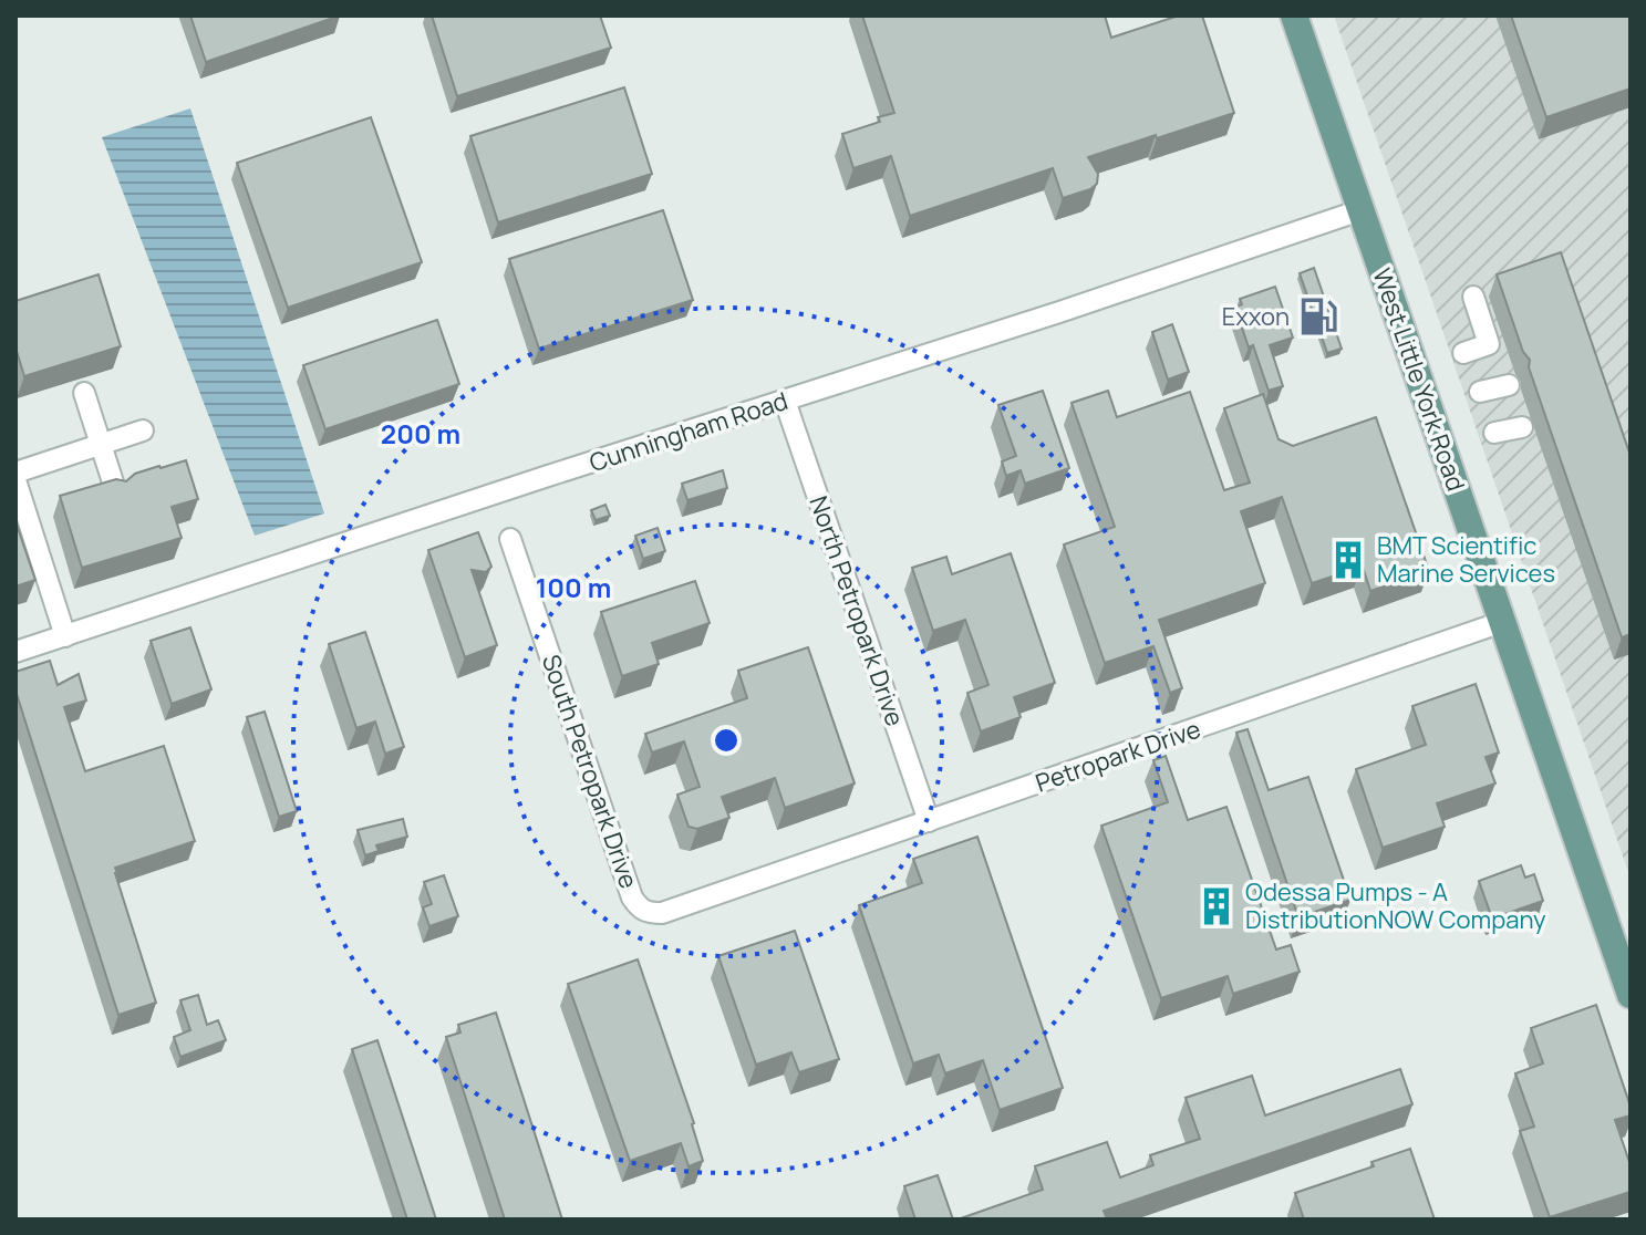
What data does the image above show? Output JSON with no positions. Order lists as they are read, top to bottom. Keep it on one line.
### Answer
{"streets":{"main road":["West Little York Road"],"street":["Cunningham Road","North Petropark Drive","Petropark Drive","South Petropark Drive"]},"crossings":[["West Little York Road","Cunningham Road"],["West Little York Road","Petropark Drive"],["Cunningham Road","North Petropark Drive"],["North Petropark Drive","Petropark Drive"],["Petropark Drive","South Petropark Drive"]],"places":{"fuel station":["Exxon"],"building":["BMT Scientific Marine Services","Odessa Pumps - A DistributionNOW Company"]},"rings":["200 m","100 m"]}
